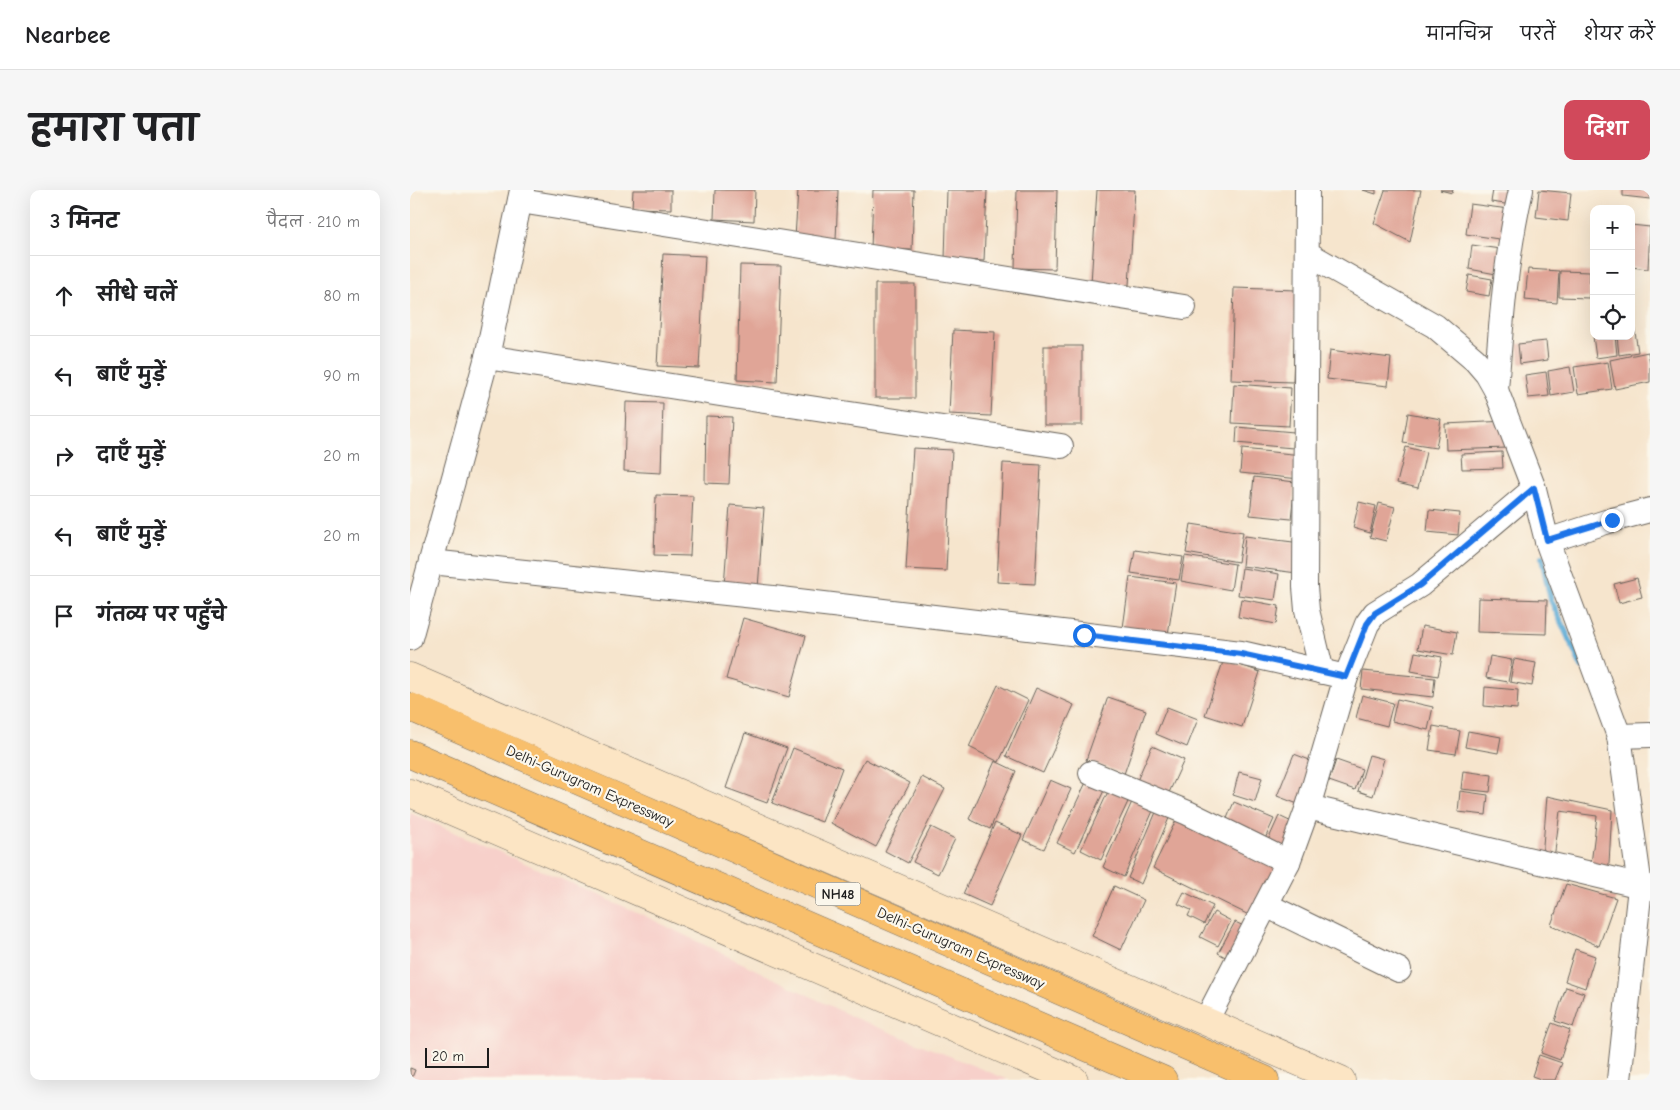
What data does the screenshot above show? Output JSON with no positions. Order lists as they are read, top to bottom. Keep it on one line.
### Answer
{"streets":{"highway":["Delhi-Gurugram Expressway","NH48"]},"scale_bar":"20 m","page":{"header":"Nearbee","nav":["मानचित्र","परतें","शेयर करें"],"title":"हमारा पता","buttons":"दिशा","heading":["3 मिनट","पैदल · 210 m"],"map_buttons":["+","−"],"list":[["सीधे चलें","80 m"],["बाएँ मुड़ें","90 m"],["दाएँ मुड़ें","20 m"],["बाएँ मुड़ें","20 m"],"गंतव्य पर पहुँचे"],"scale":"20 m"}}
